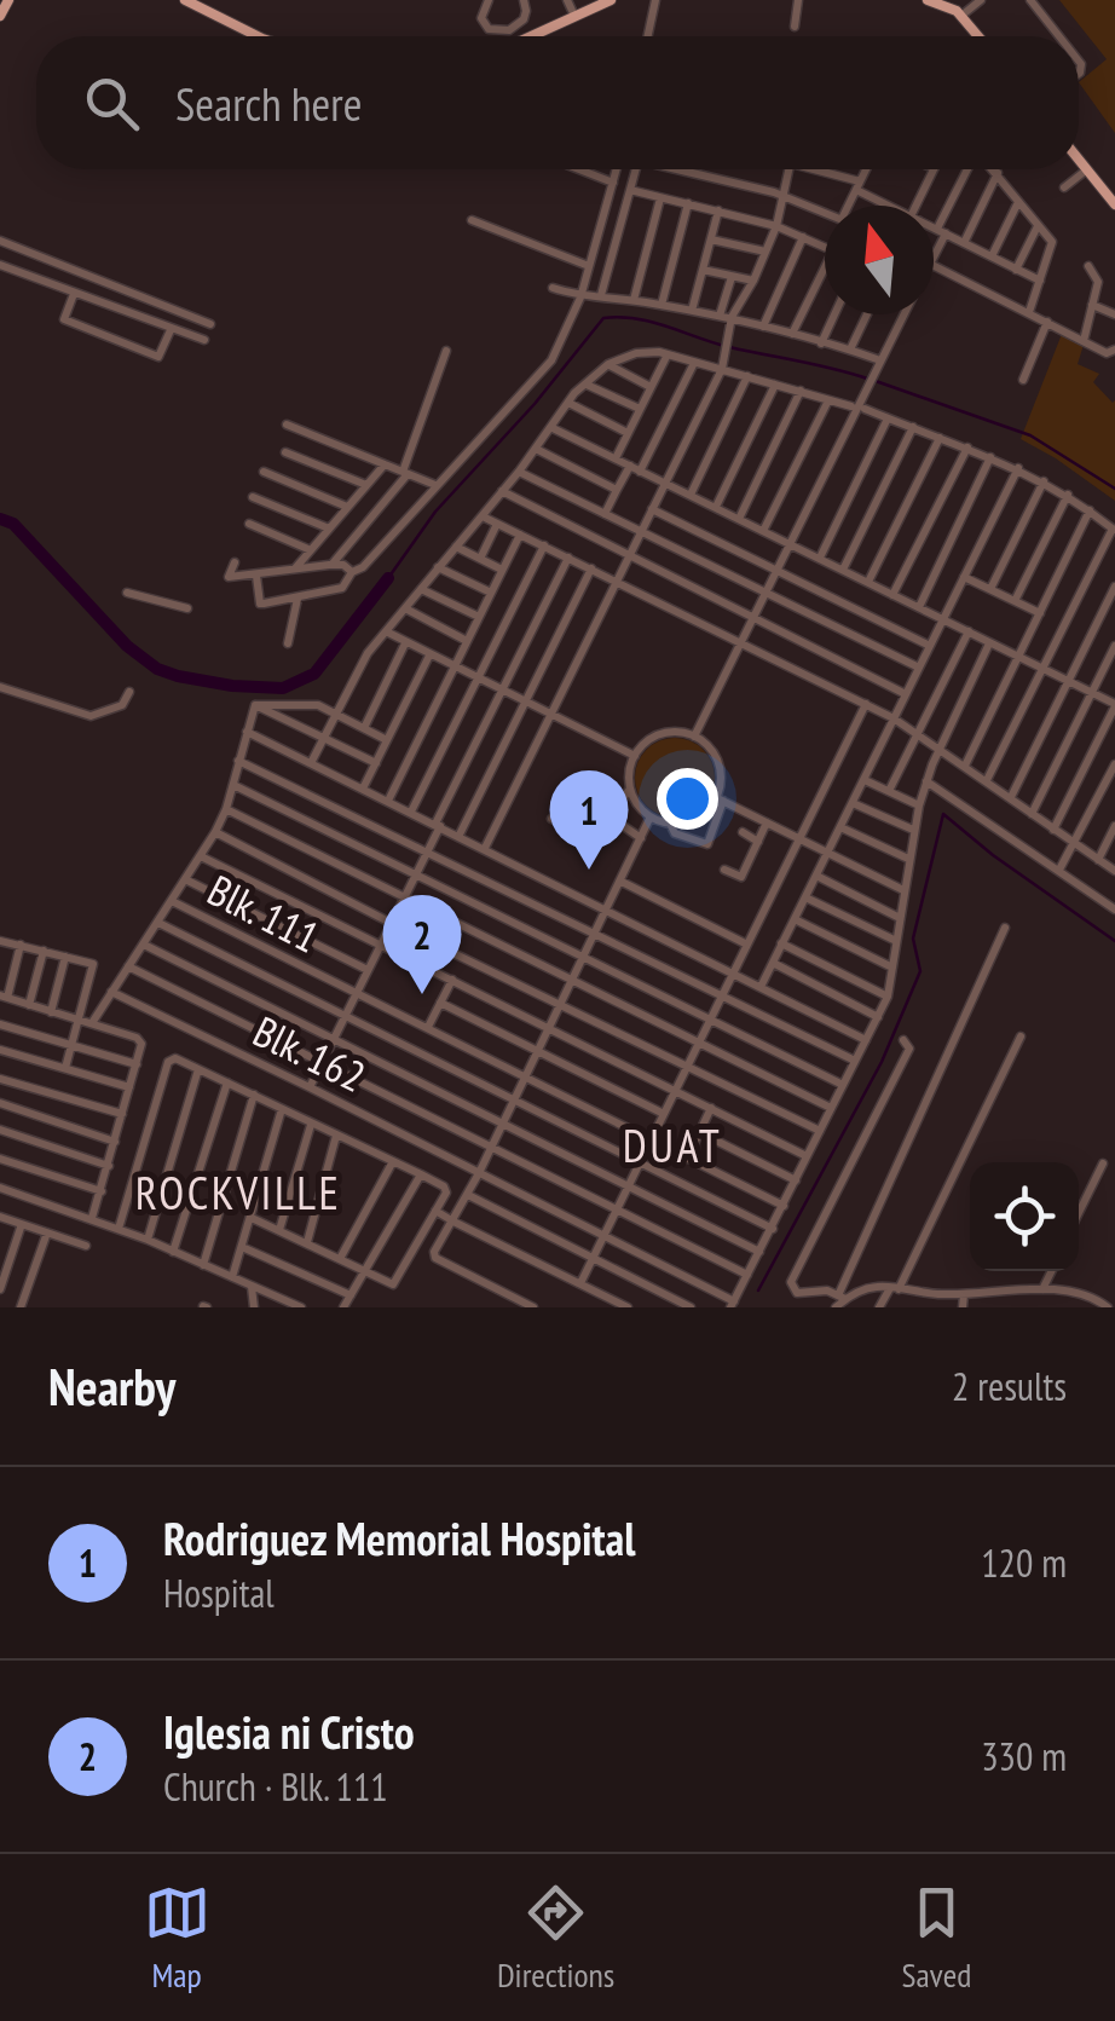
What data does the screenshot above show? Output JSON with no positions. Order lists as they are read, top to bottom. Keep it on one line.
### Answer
{"streets":{"street":["Blk. 111","Blk. 162"]},"districts":["DUAT","ROCKVILLE"],"north":"top","page":{"search":"Search here","pins":["1","2"],"heading":["Nearby","2 results"],"list":[{"mark":"1","name":"Rodriguez Memorial Hospital","note":"Hospital","value":"120 m"},{"mark":"2","name":"Iglesia ni Cristo","note":"Church · Blk. 111","value":"330 m"}],"nav":["Map","Directions","Saved"]}}
